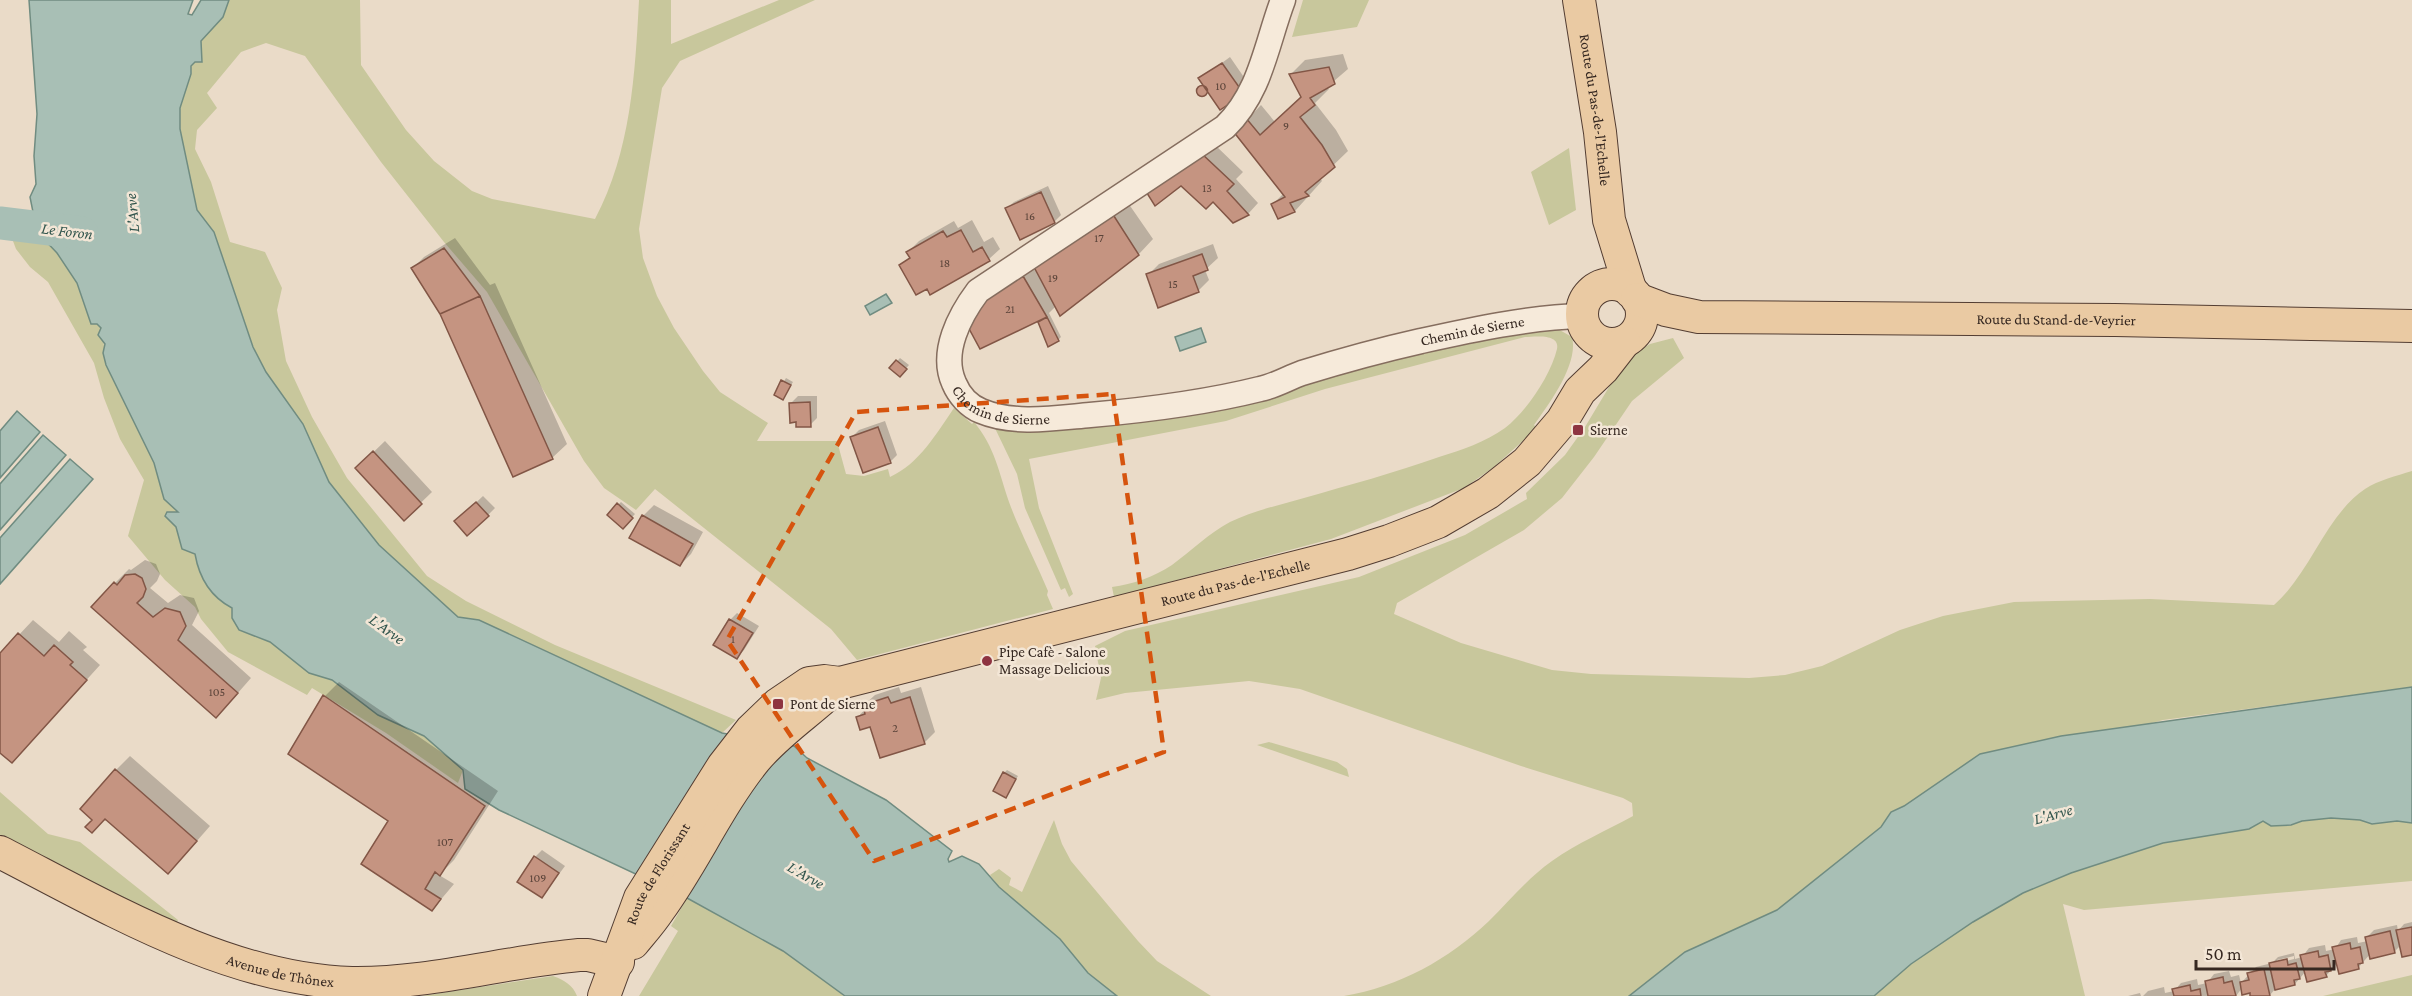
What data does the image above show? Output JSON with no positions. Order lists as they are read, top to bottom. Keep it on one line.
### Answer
{"streets":{"main road":["Route du Pas-de-l'Echelle","Route du Stand-de-Veyrier","Route de Florissant","Avenue de Thônex"],"street":["Chemin de Sierne"]},"crossings":[["Route du Pas-de-l'Echelle","Route du Stand-de-Veyrier"],["Route du Pas-de-l'Echelle","Chemin de Sierne"],["Route du Pas-de-l'Echelle","Route de Florissant"],["Route du Stand-de-Veyrier","Chemin de Sierne"],["Route de Florissant","Avenue de Thônex"]],"water":["L'Arve","Le Foron"],"places":{"transit":["Sierne","Pont de Sierne"],"other":["Pipe Cafè - Salone Massage Delicious"]},"house_numbers":["10","9","13","16","17","18","19","15","21","1","105","2","107","109"],"scale_bar":"50 m"}
